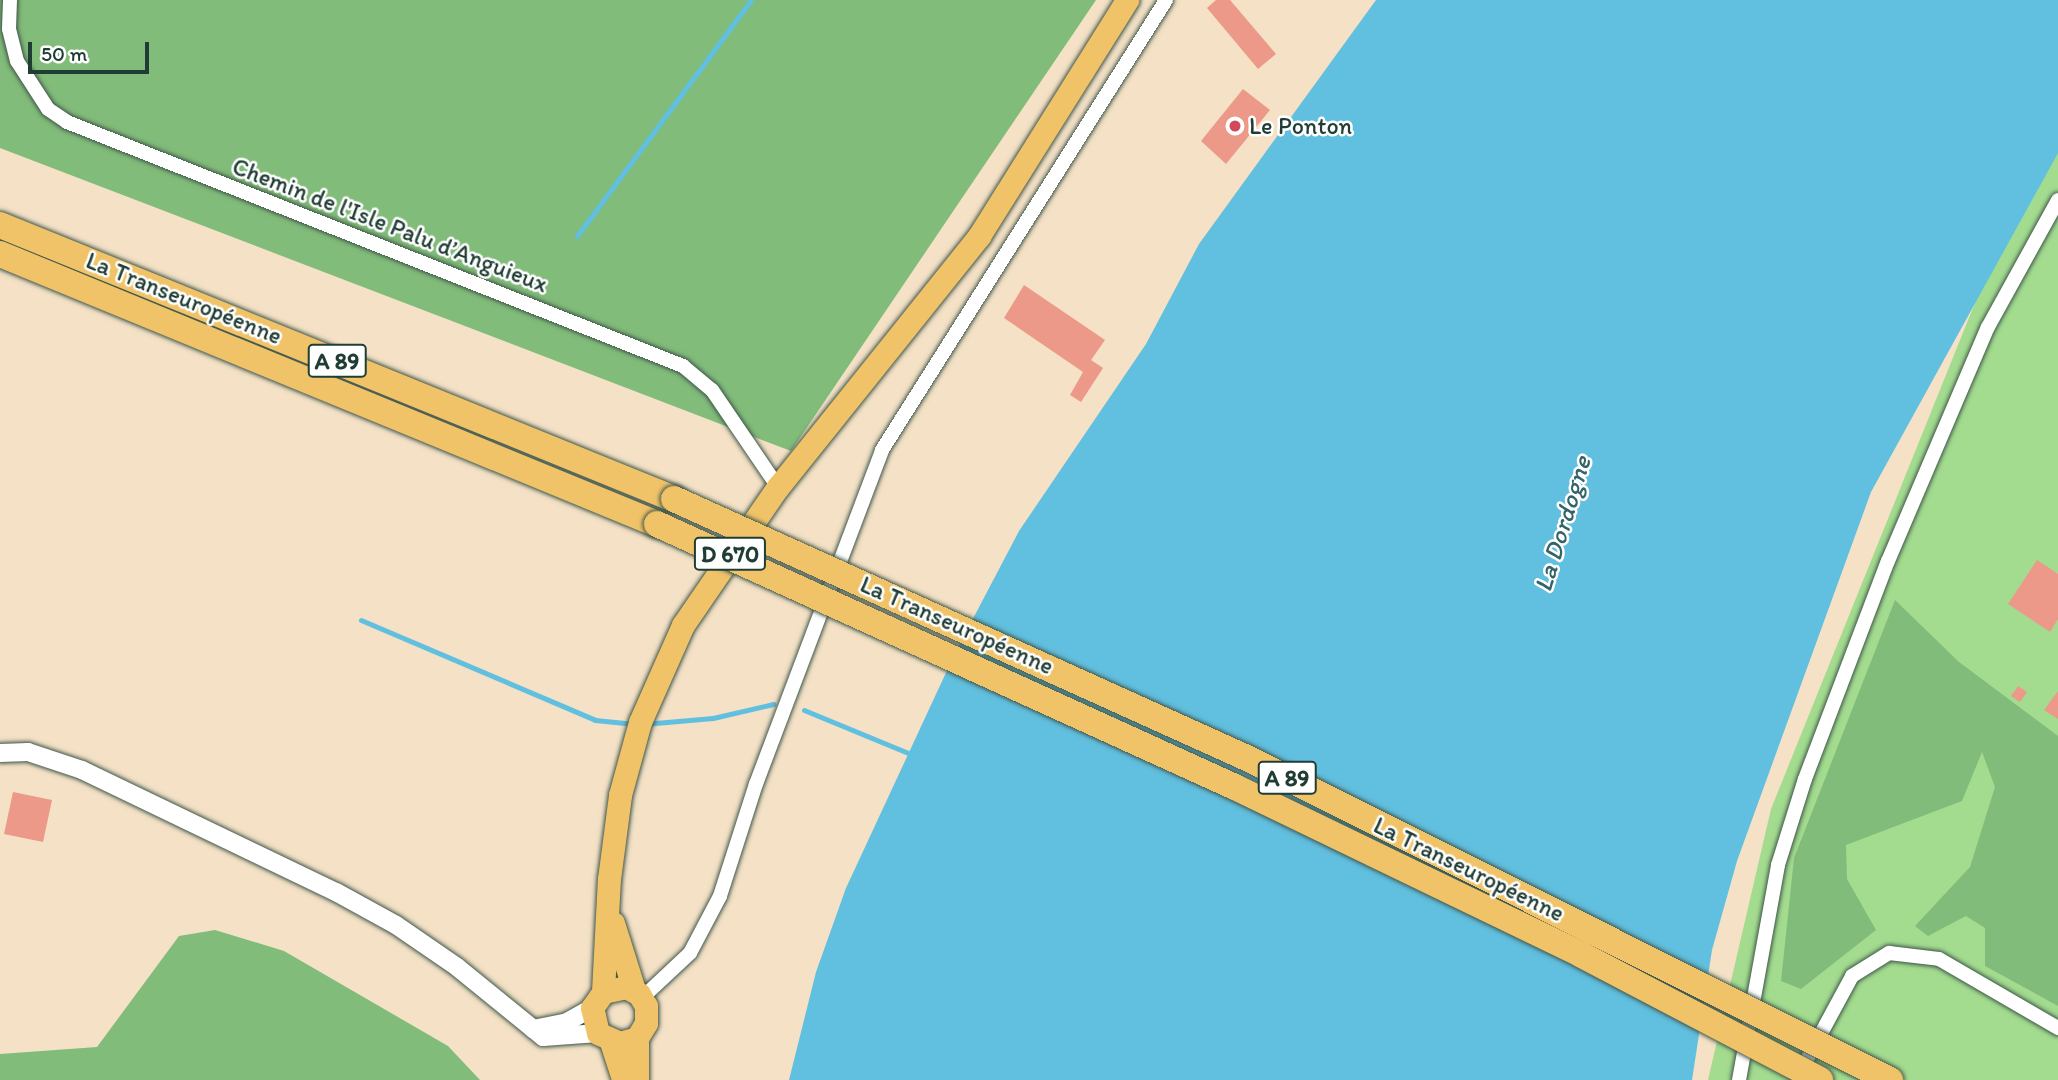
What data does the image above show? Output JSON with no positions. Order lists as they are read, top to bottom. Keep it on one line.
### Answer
{"streets":{"highway":["La Transeuropéenne","A 89"],"main road":["D 670"],"street":["Chemin de l'Isle Palu d’Anguieux"]},"crossings":[["Chemin de l'Isle Palu d’Anguieux","D 670"]],"water":["La Dordogne"],"places":["Le Ponton"],"scale_bar":"50 m"}
